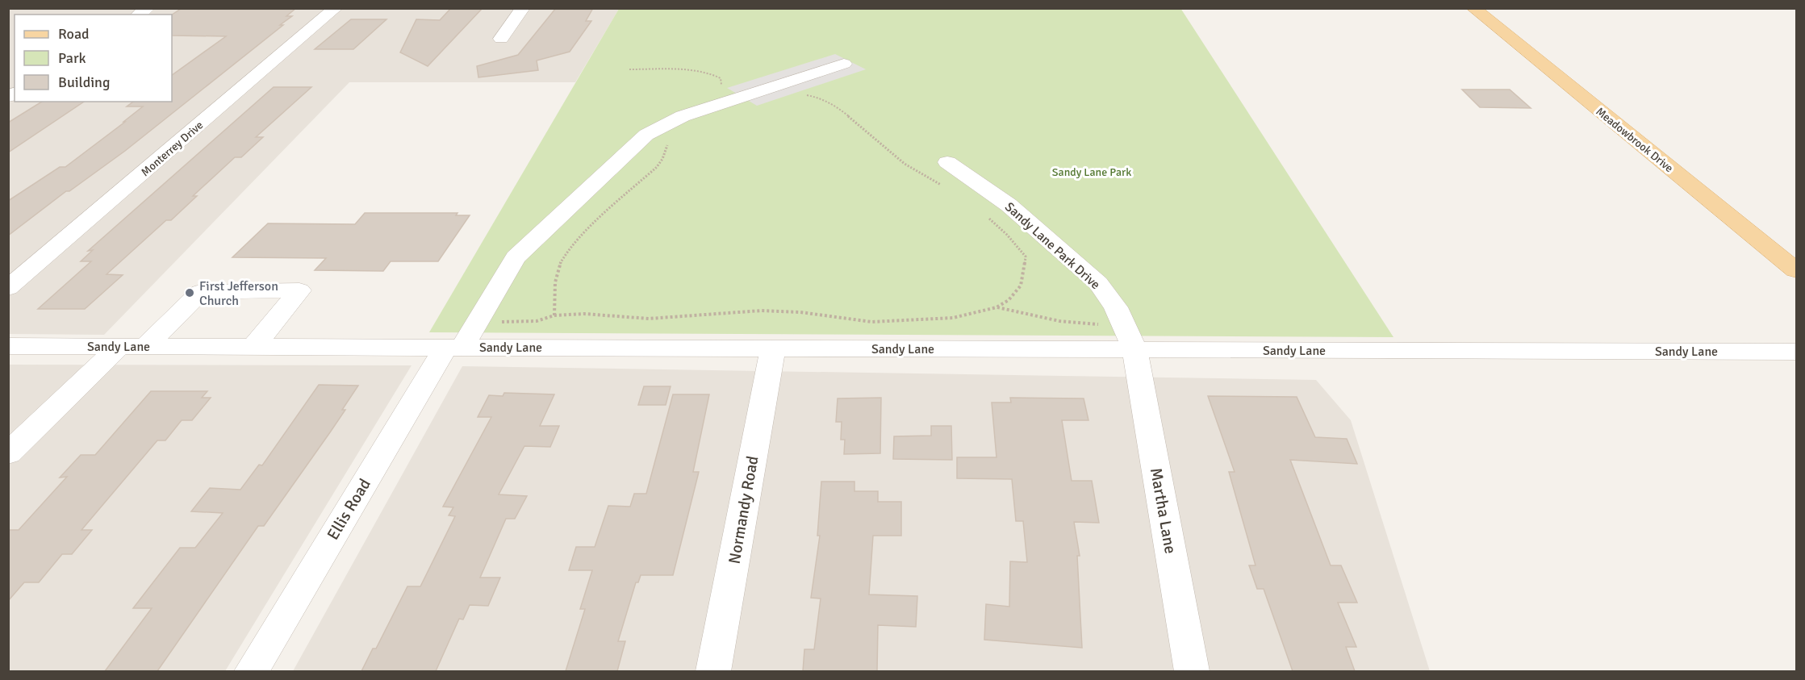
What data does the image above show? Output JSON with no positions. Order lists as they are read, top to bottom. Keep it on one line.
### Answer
{"streets":{"main road":["Meadowbrook Drive"],"street":["Monterrey Drive","Sandy Lane Park Drive","Sandy Lane","Ellis Road","Normandy Road","Martha Lane"]},"crossings":[["Sandy Lane Park Drive","Sandy Lane"],["Sandy Lane Park Drive","Martha Lane"],["Sandy Lane","Ellis Road"],["Sandy Lane","Normandy Road"],["Sandy Lane","Martha Lane"]],"parks":["Sandy Lane Park"],"places":["First Jefferson Church"],"legend":["Road","Park","Building"]}
